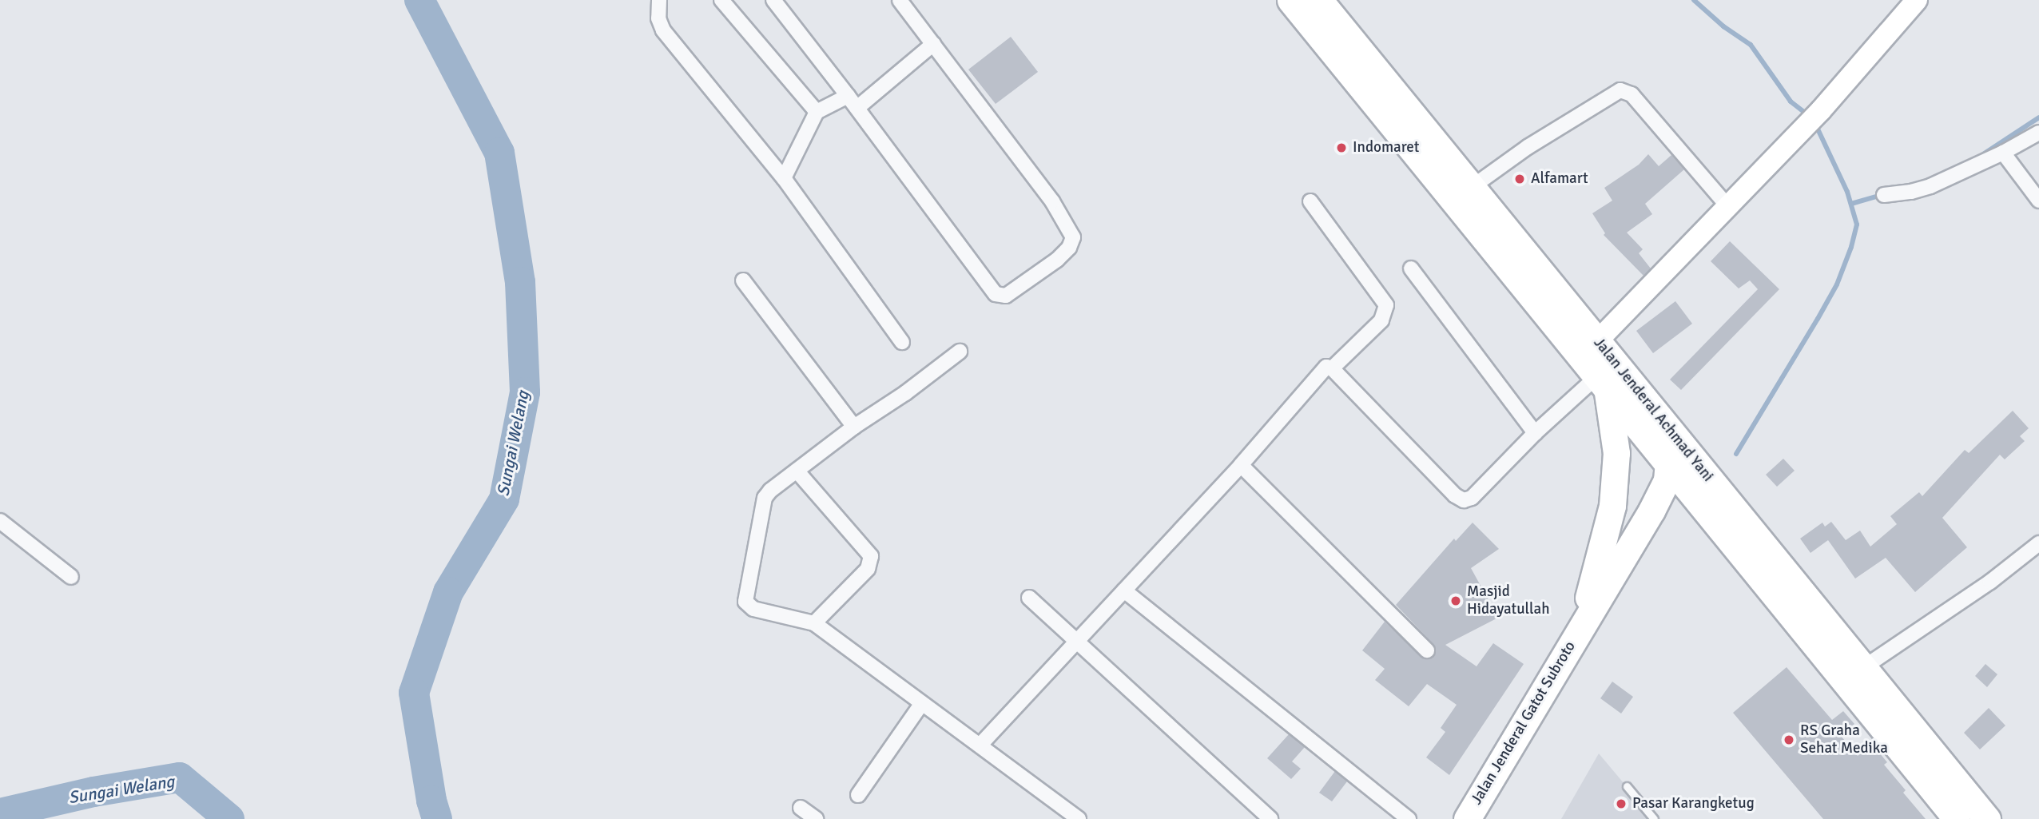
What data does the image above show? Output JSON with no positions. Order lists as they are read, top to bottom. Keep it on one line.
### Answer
{"streets":{"highway":["Jalan Jenderal Achmad Yani","Jalan Jenderal Gatot Subroto"]},"crossings":[["Jalan Jenderal Achmad Yani","Jalan Jenderal Gatot Subroto"]],"water":["Sungai Welang"],"places":["Indomaret","Alfamart","Masjid Hidayatullah","RS Graha Sehat Medika","Pasar Karangketug"]}
